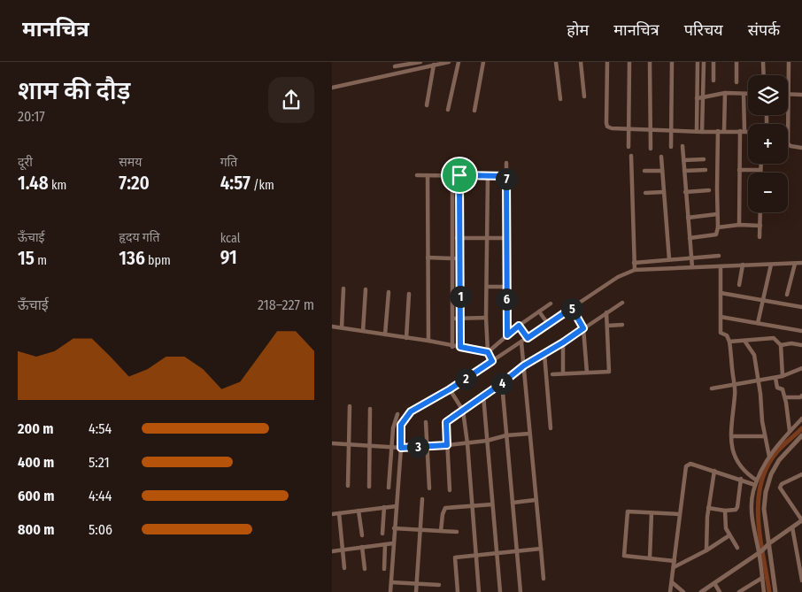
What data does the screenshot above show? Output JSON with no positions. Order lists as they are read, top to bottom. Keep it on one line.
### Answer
{"page":{"header":"मानचित्र","nav":["होम","मानचित्र","परिचय","संपर्क"],"heading":["शाम की दौड़","20:17"],"map_buttons":["+","−"],"stats":[["दूरी","1.48 km"],["समय","7:20"],["गति","4:57 /km"],["ऊँचाई","15 m"],["हृदय गति","136 bpm"],["kcal","91"]],"pins":["7","1","6","5","2","4","3"],"chart":["ऊँचाई","218–227 m"],"list":[{"name":"200 m","note":"4:54"},{"name":"400 m","note":"5:21"},{"name":"600 m","note":"4:44"},{"name":"800 m","note":"5:06"}]}}
